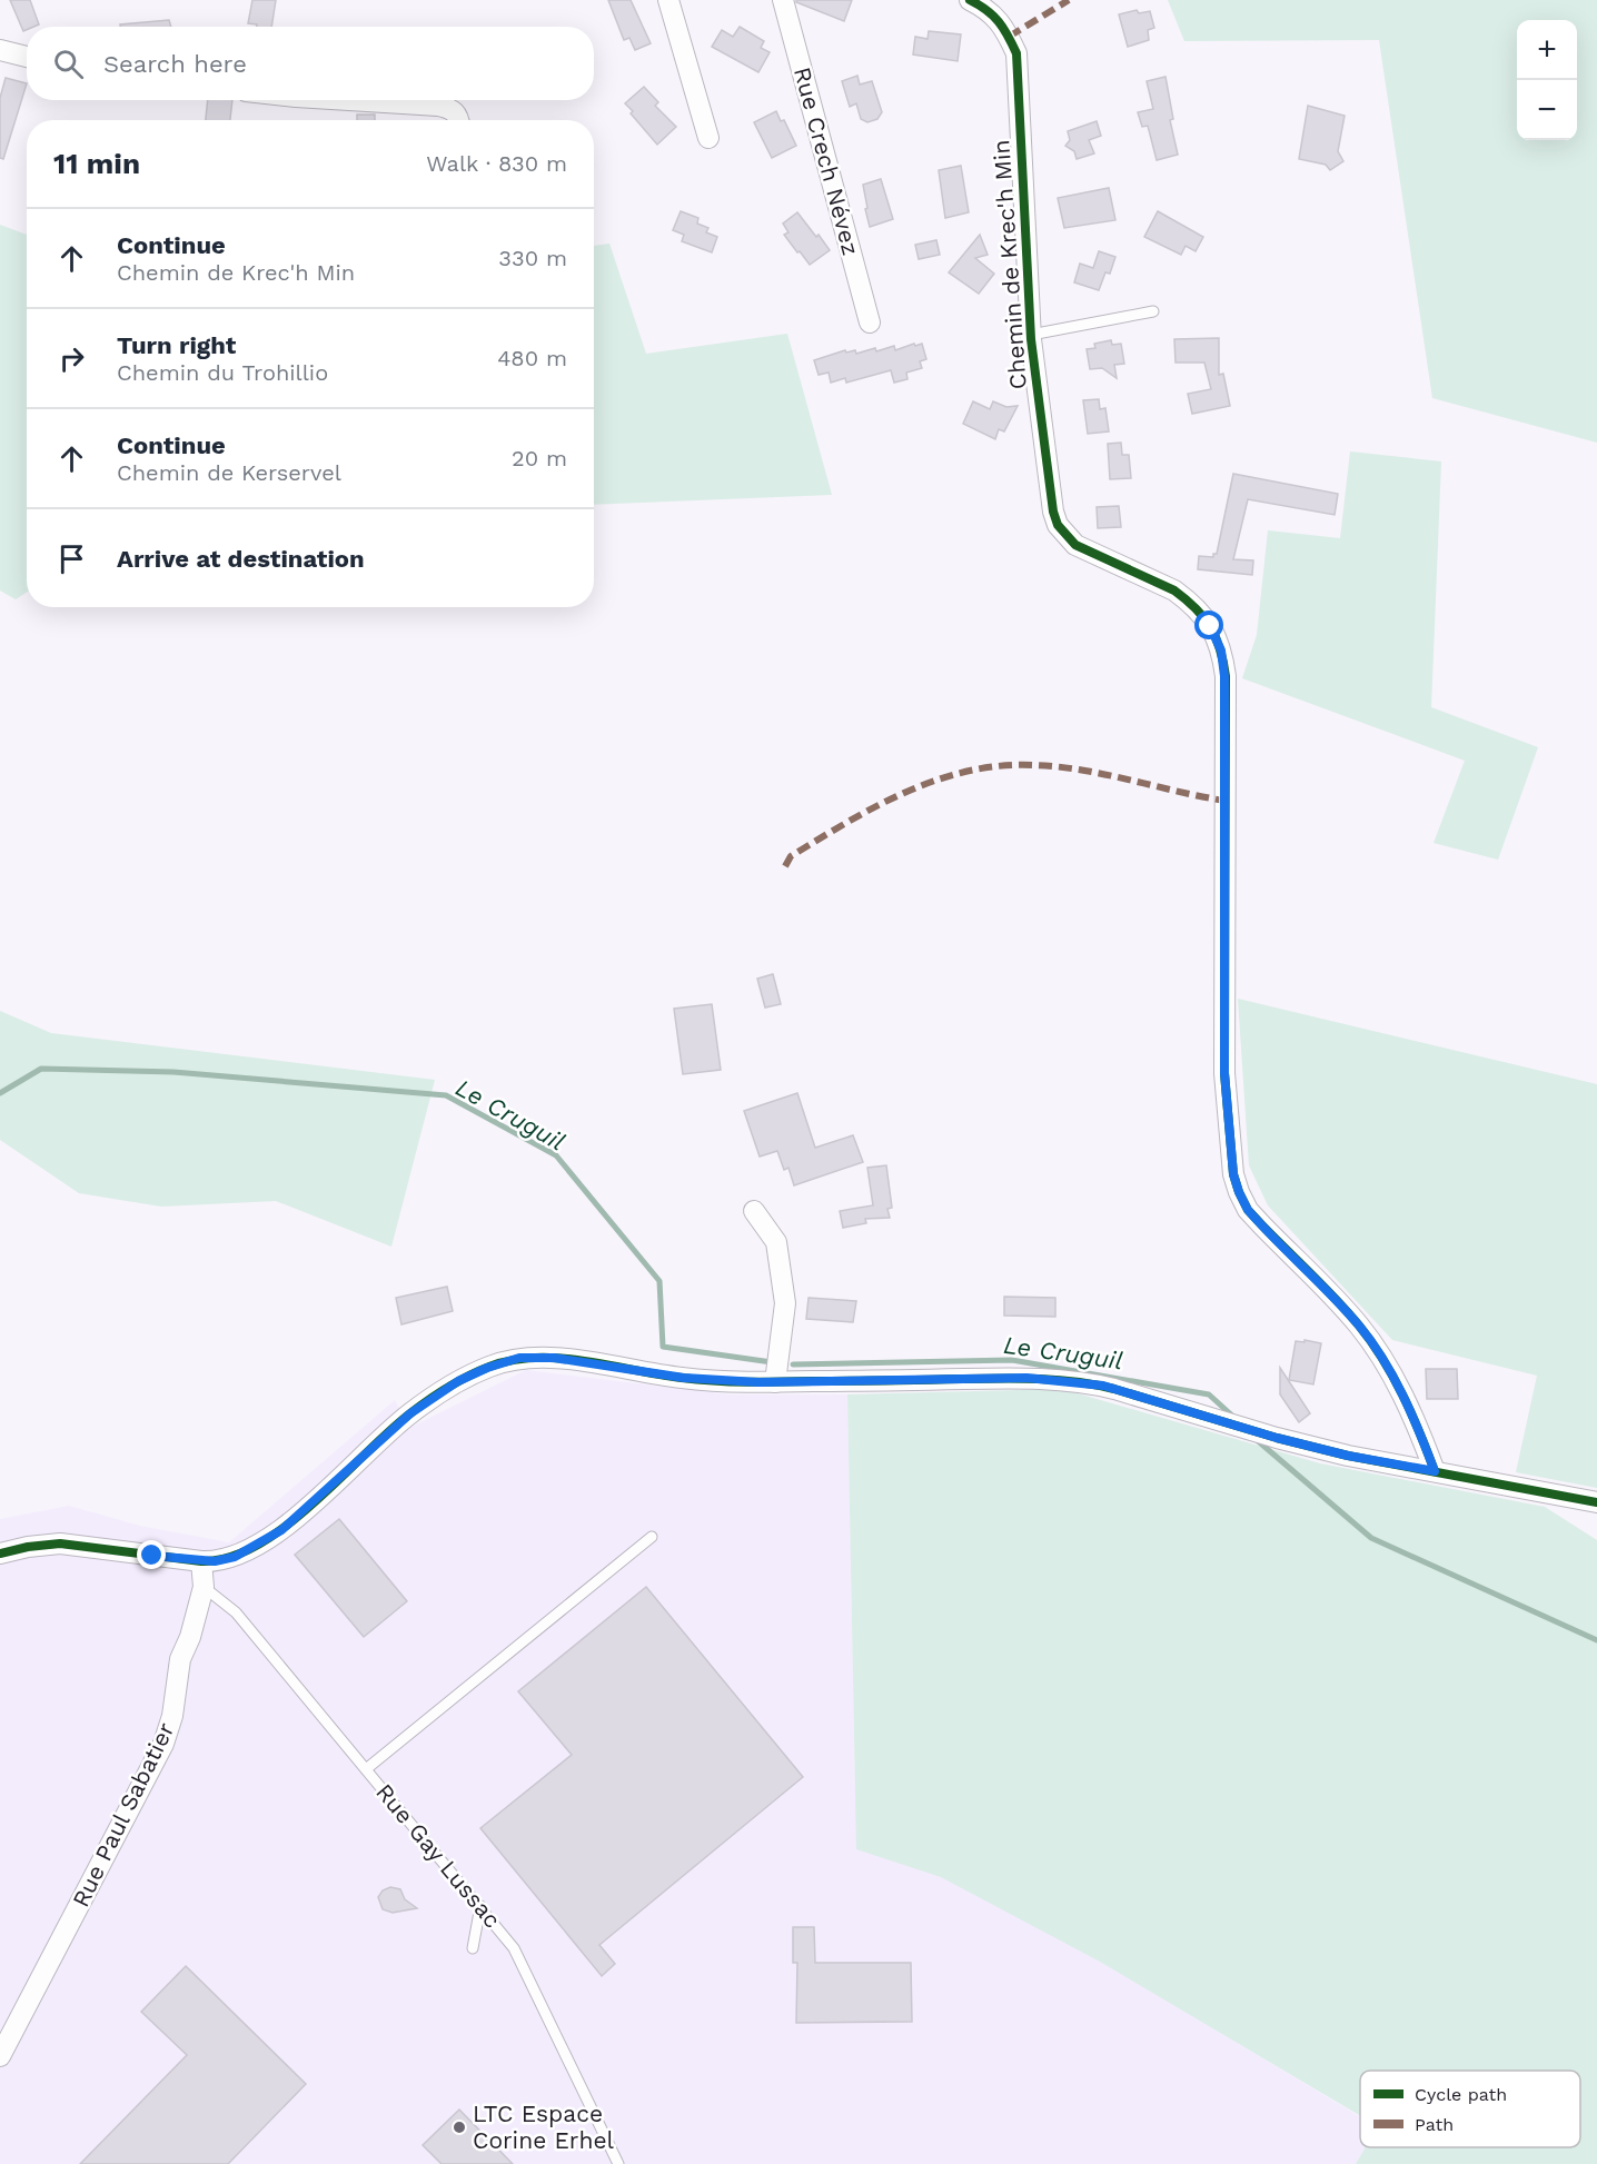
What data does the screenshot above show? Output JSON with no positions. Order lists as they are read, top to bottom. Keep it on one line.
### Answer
{"streets":{"street":["Rue Crech Névez","Chemin de Krec'h Min","Rue Paul Sabatier"],"lane":["Rue Gay Lussac"]},"crossings":[["Rue Paul Sabatier","Rue Gay Lussac"]],"water":["Le Cruguil"],"places":["LTC Espace Corine Erhel"],"legend":["Cycle path","Path"],"page":{"map_buttons":["+","−"],"search":"Search here","heading":["11 min","Walk · 830 m"],"list":[["Continue","Chemin de Krec'h Min","330 m"],["Turn right","Chemin du Trohillio","480 m"],["Continue","Chemin de Kerservel","20 m"],"Arrive at destination"]}}
